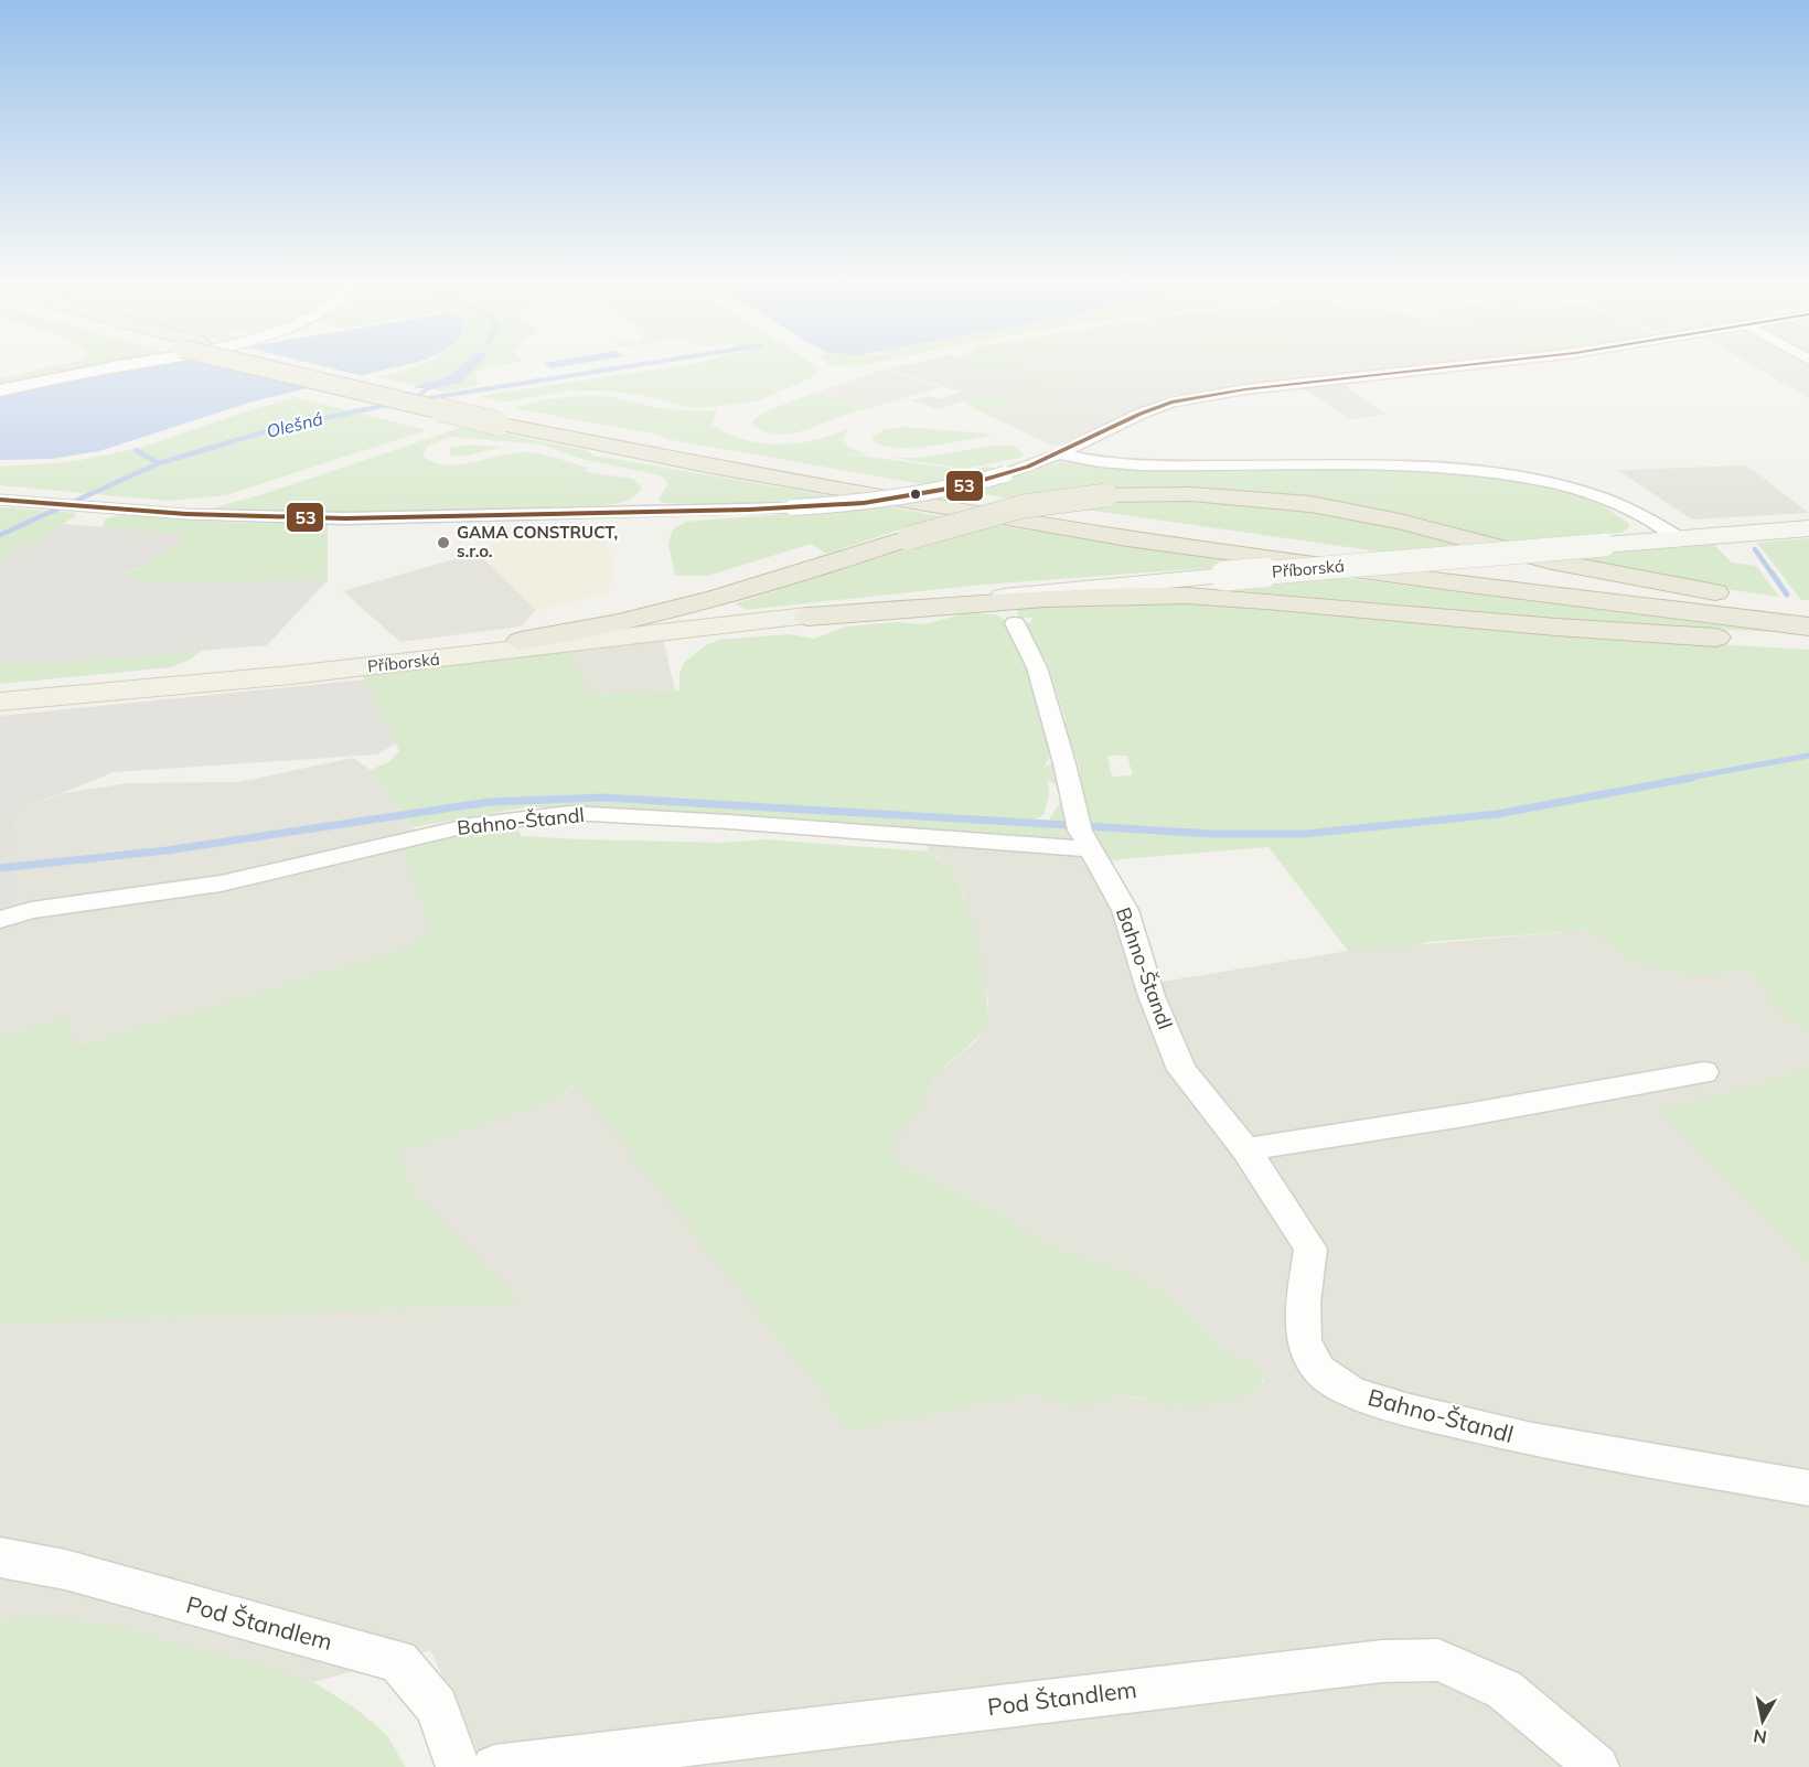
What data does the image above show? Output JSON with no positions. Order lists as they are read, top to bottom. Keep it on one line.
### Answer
{"streets":{"main road":["Příborská"],"street":["Bahno-Štandl","Pod Štandlem"]},"water":["Olešná"],"places":["GAMA CONSTRUCT, s.r.o."],"lines":["transit line 53"],"north":"bottom"}
